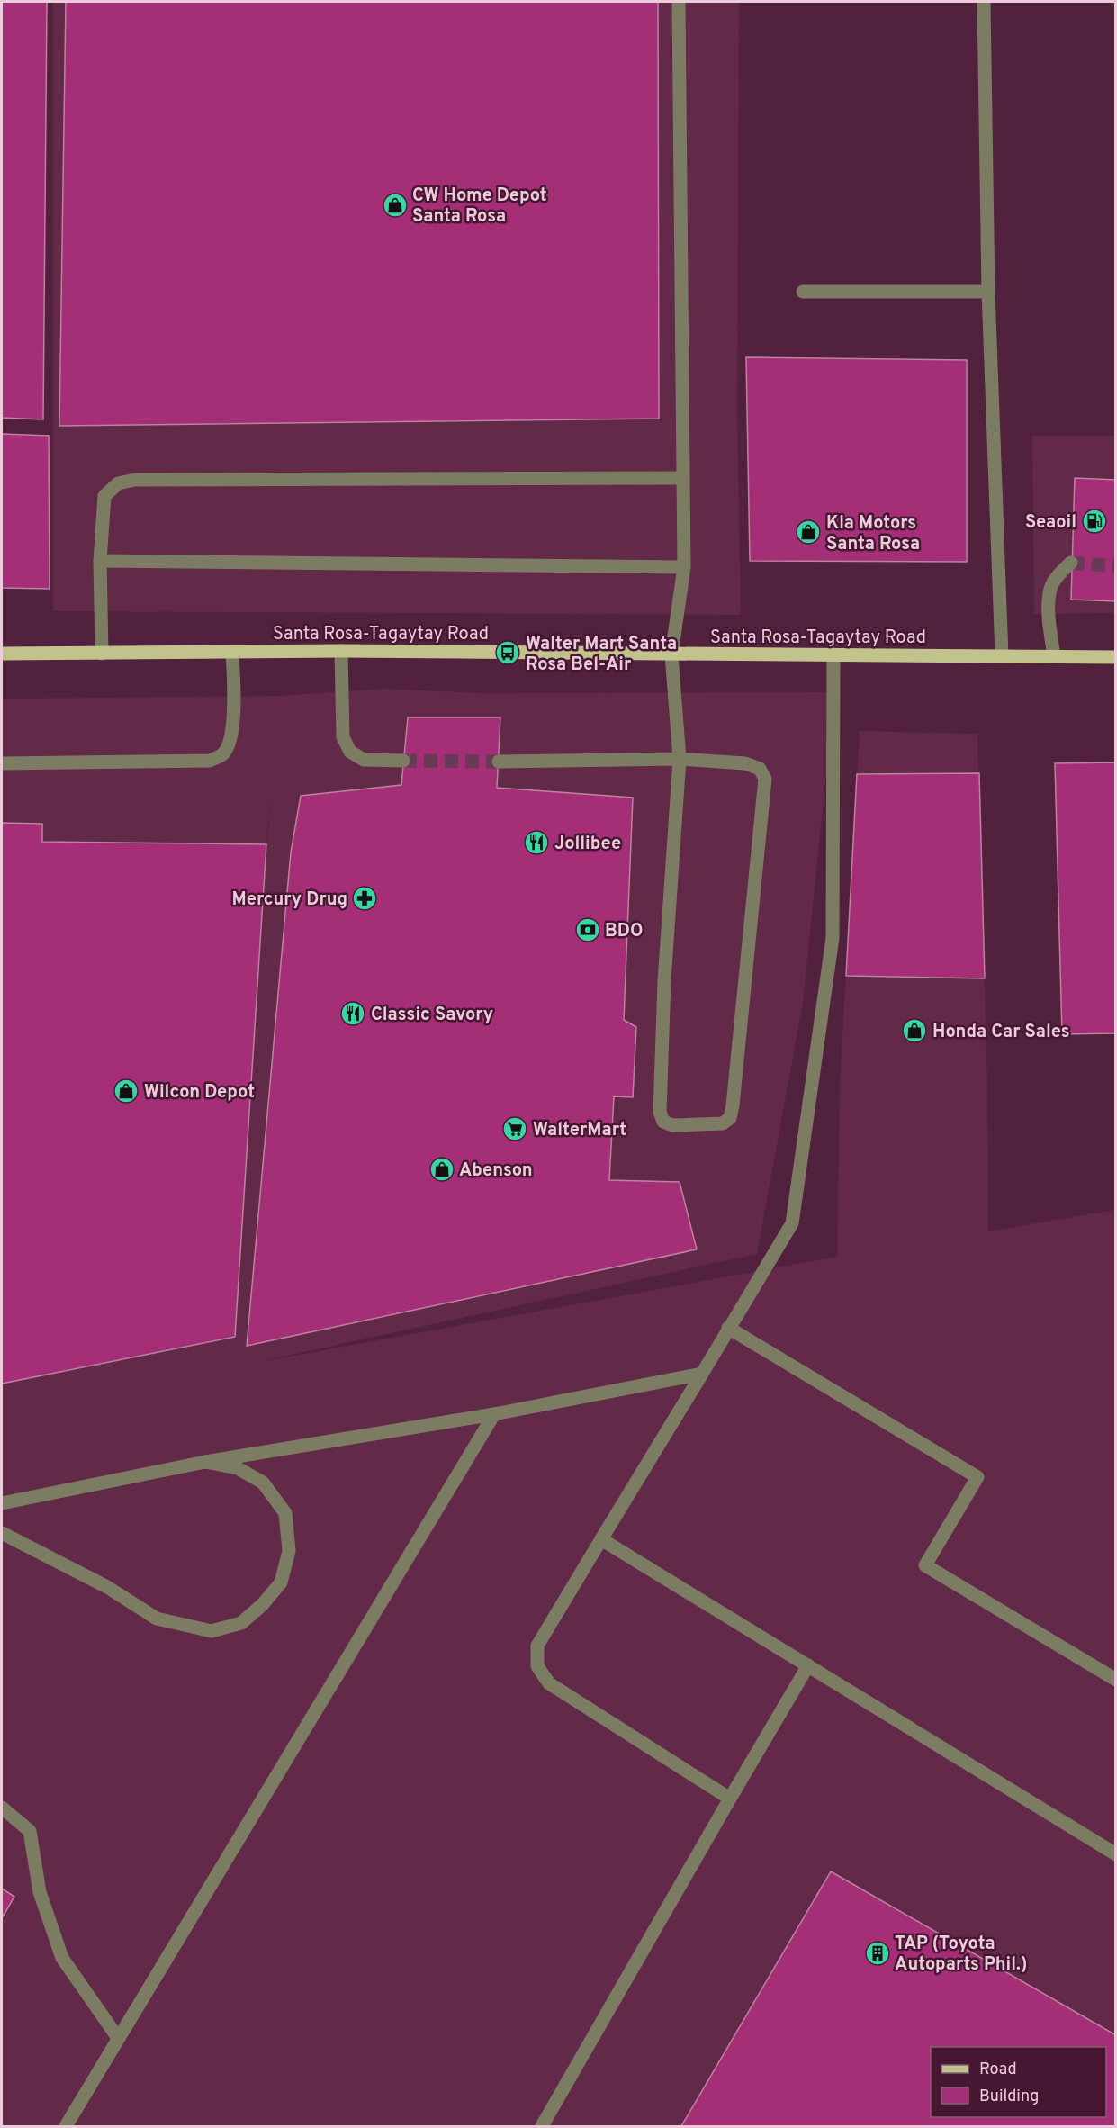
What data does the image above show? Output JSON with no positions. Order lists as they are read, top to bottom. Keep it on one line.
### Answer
{"streets":{"main road":["Santa Rosa-Tagaytay Road"]},"places":{"shop":["CW Home Depot Santa Rosa","Kia Motors Santa Rosa","Honda Car Sales","Wilcon Depot","Abenson"],"fuel station":["Seaoil"],"bus stop":["Walter Mart Santa Rosa Bel-Air"],"restaurant":["Jollibee","Classic Savory"],"pharmacy":["Mercury Drug"],"bank":["BDO"],"supermarket":["WalterMart"],"building":["TAP (Toyota Autoparts Phil.)"]},"legend":["Road","Building"]}
